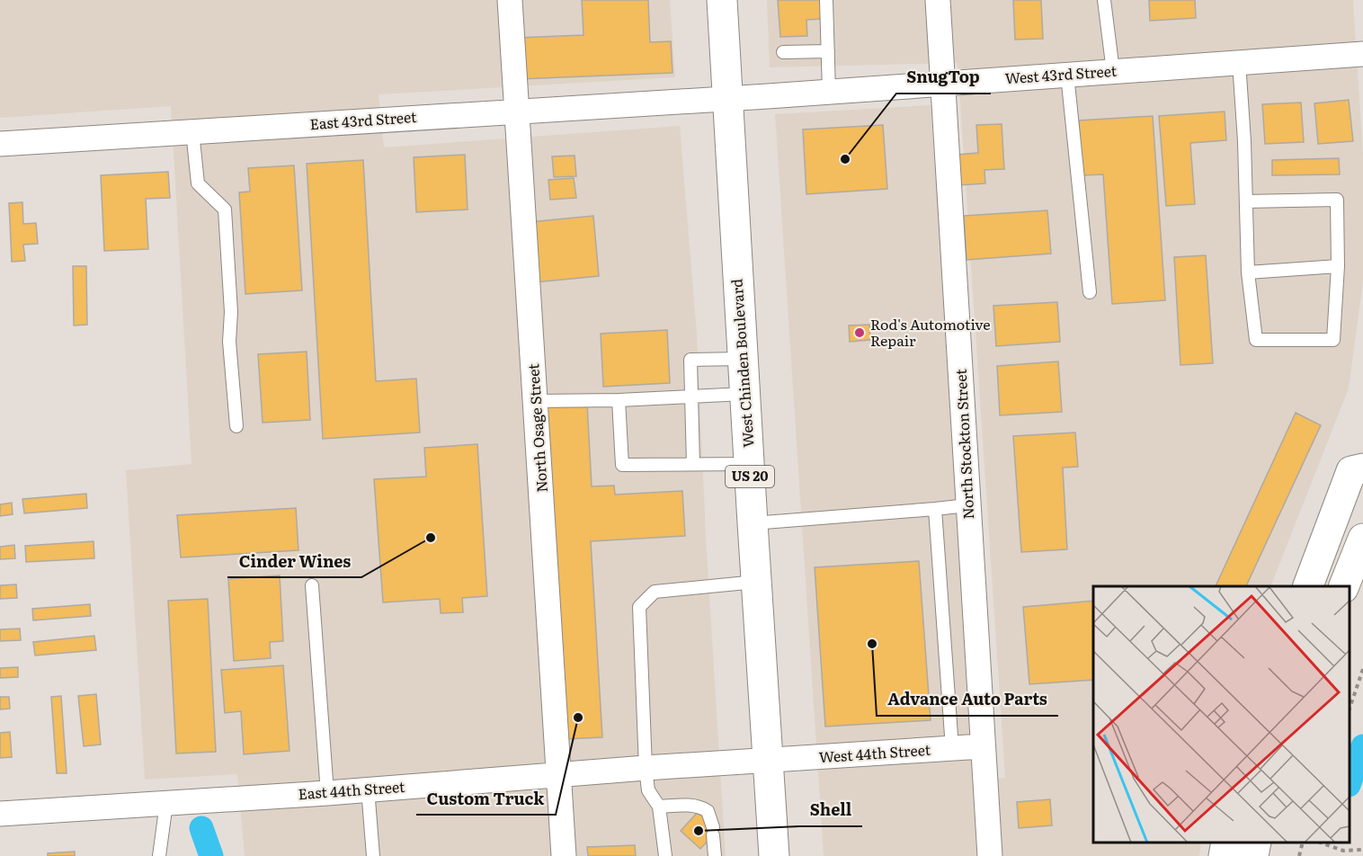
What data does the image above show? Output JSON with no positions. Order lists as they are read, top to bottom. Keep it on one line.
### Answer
{"streets":{"main road":["West Chinden Boulevard","US 20"],"street":["West 43rd Street","East 43rd Street","North Osage Street","North Stockton Street","West 44th Street","East 44th Street"]},"crossings":[["West 43rd Street","East 43rd Street"],["West 43rd Street","West Chinden Boulevard"],["West 43rd Street","North Stockton Street"],["East 43rd Street","West Chinden Boulevard"],["East 43rd Street","North Osage Street"],["West Chinden Boulevard","West 44th Street"],["West Chinden Boulevard","East 44th Street"],["North Osage Street","East 44th Street"],["North Stockton Street","West 44th Street"],["West 44th Street","East 44th Street"]],"places":["SnugTop","Rod's Automotive Repair","Cinder Wines","Advance Auto Parts","Custom Truck","Shell"]}
